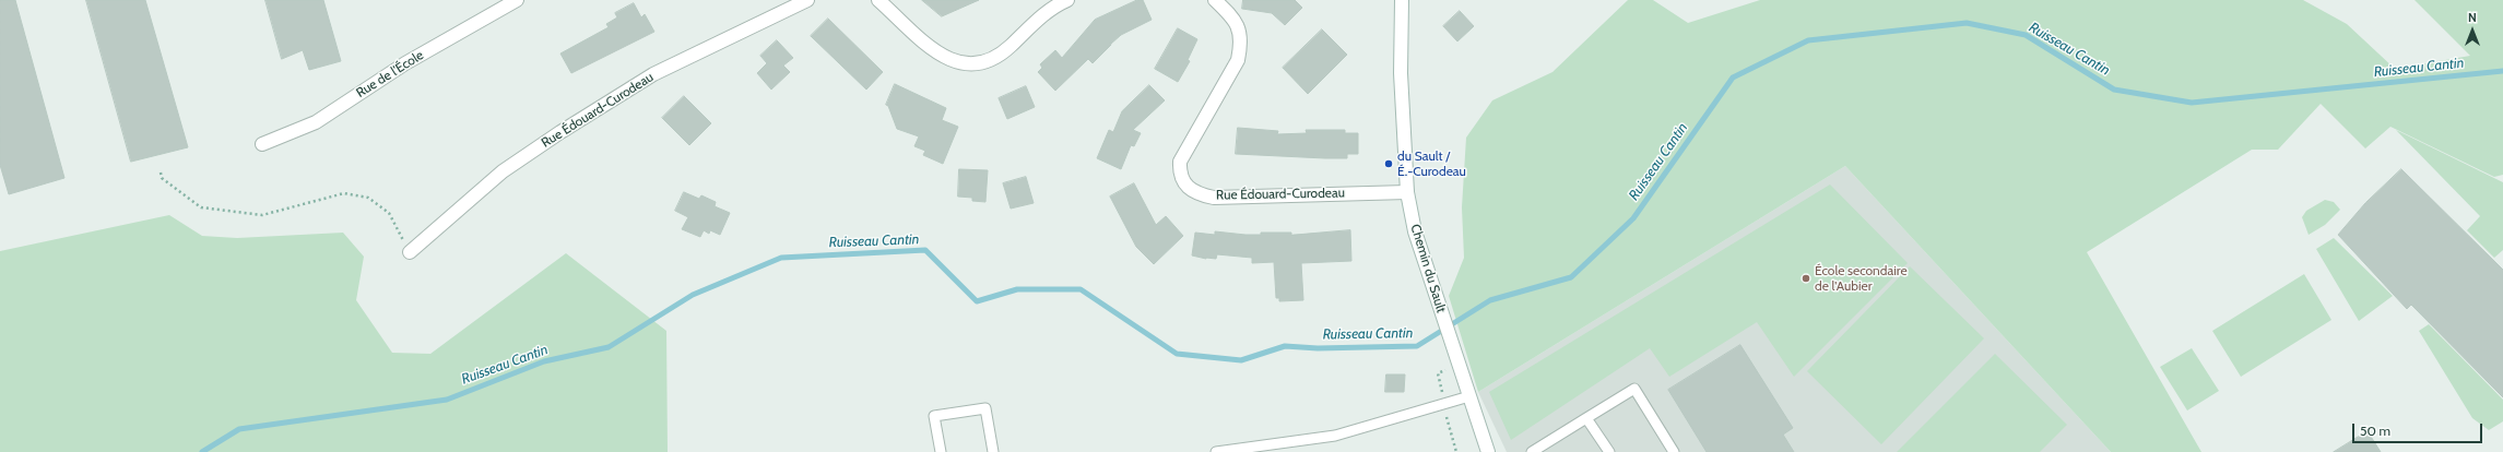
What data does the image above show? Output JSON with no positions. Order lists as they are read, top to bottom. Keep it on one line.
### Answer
{"streets":{"street":["Rue de l'École","Rue Édouard-Curodeau","Chemin du Sault"]},"crossings":[["Rue Édouard-Curodeau","Chemin du Sault"]],"water":["Ruisseau Cantin"],"places":["du Sault / É.-Curodeau","École secondaire de l'Aubier"],"scale_bar":"50 m","north":"top"}
